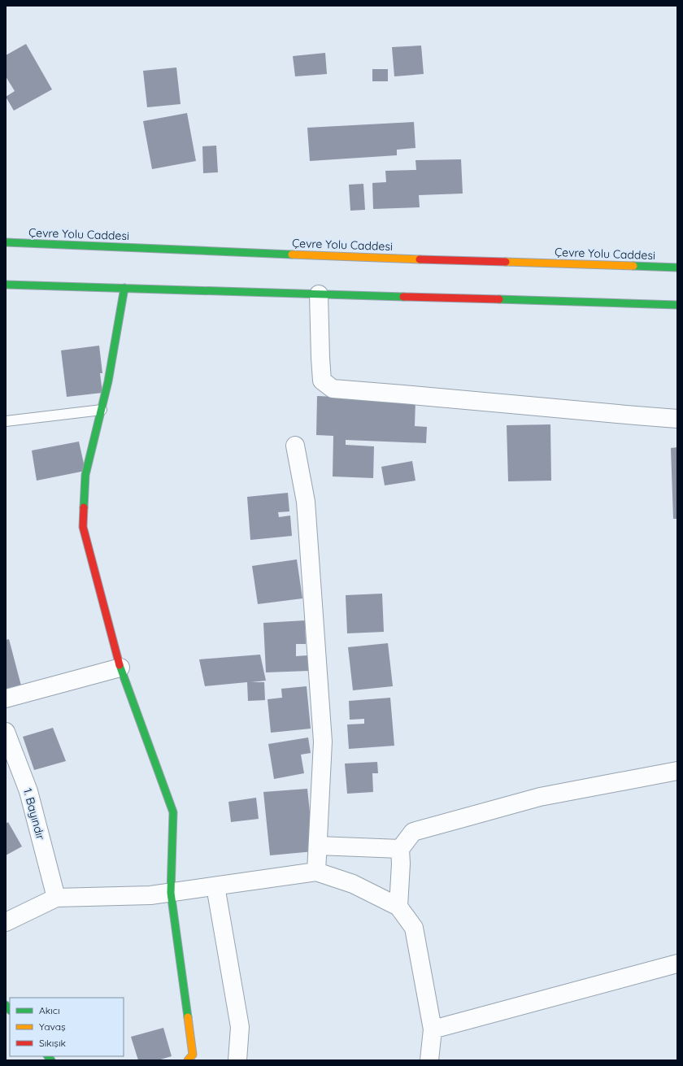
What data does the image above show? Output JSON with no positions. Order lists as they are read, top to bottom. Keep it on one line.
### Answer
{"streets":{"main road":["Çevre Yolu Caddesi"],"street":["1. Bayındır"]},"legend":["Akıcı","Yavaş","Sıkışık"]}
